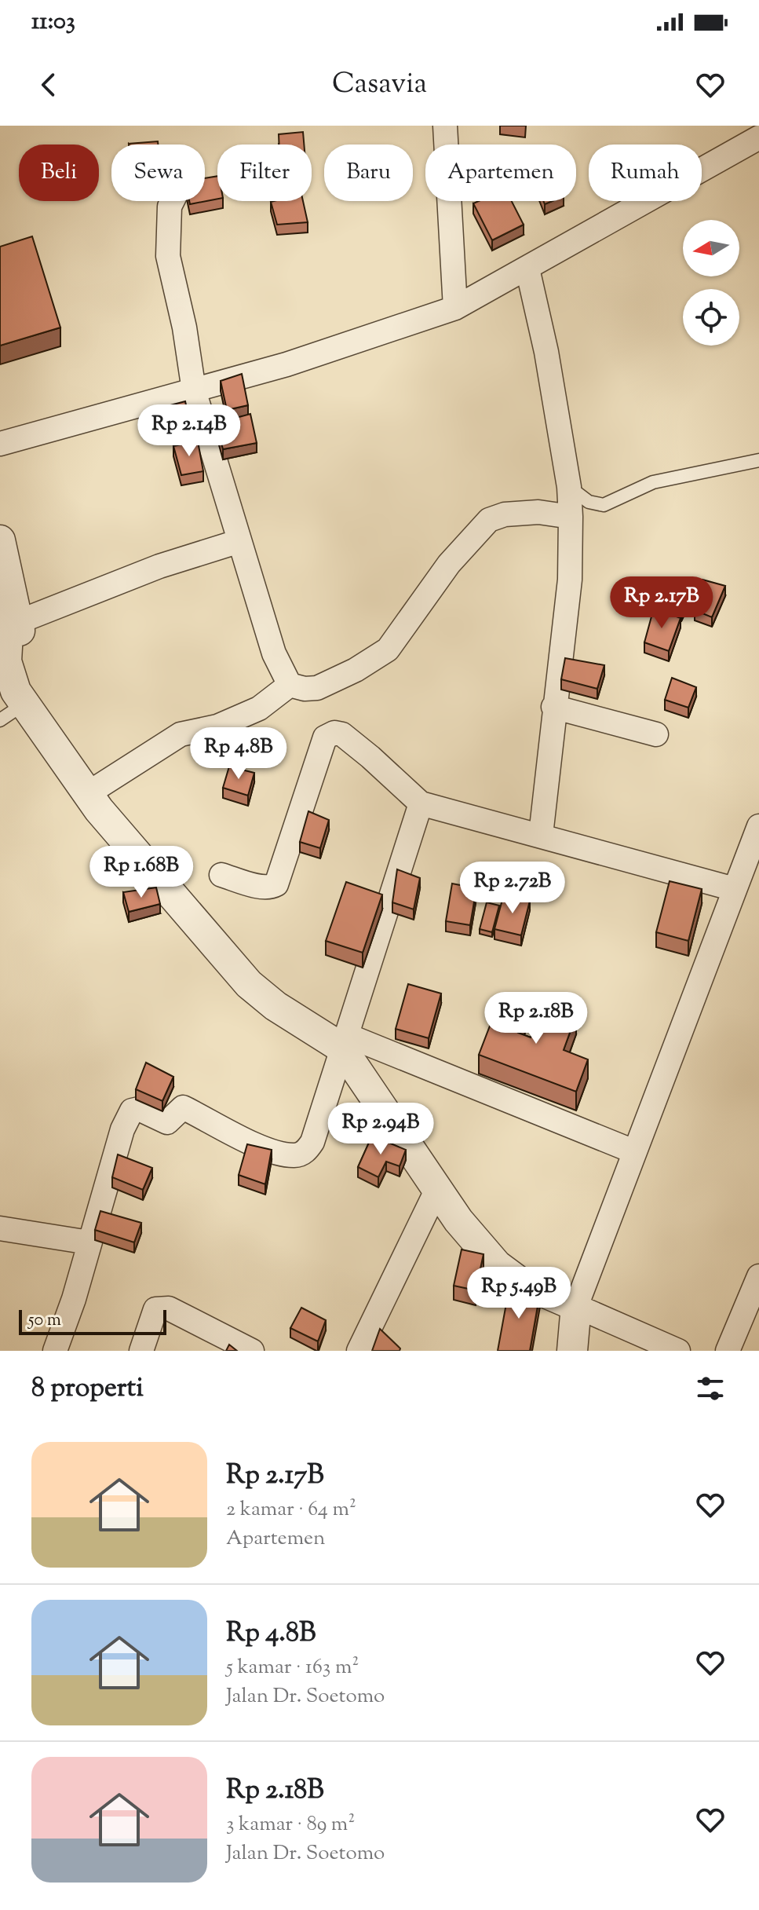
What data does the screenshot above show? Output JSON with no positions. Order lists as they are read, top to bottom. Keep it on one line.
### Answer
{"scale_bar":"50 m","north":"left","page":{"status":"11:03","header":"Casavia","chip":["Beli","Sewa","Filter","Baru","Apartemen","Rumah"],"price":["Rp 2.14B","Rp 2.17B","Rp 4.8B","Rp 1.68B","Rp 2.72B","Rp 2.18B","Rp 2.94B","Rp 5.49B"],"scale":"50 m","heading":"8 properti","list":[{"name":"Rp 2.17B","note":"2 kamar · 64 m² · Apartemen"},{"name":"Rp 4.8B","note":"5 kamar · 163 m² · Jalan Dr. Soetomo"},{"name":"Rp 2.18B","note":"3 kamar · 89 m² · Jalan Dr. Soetomo"}]}}
